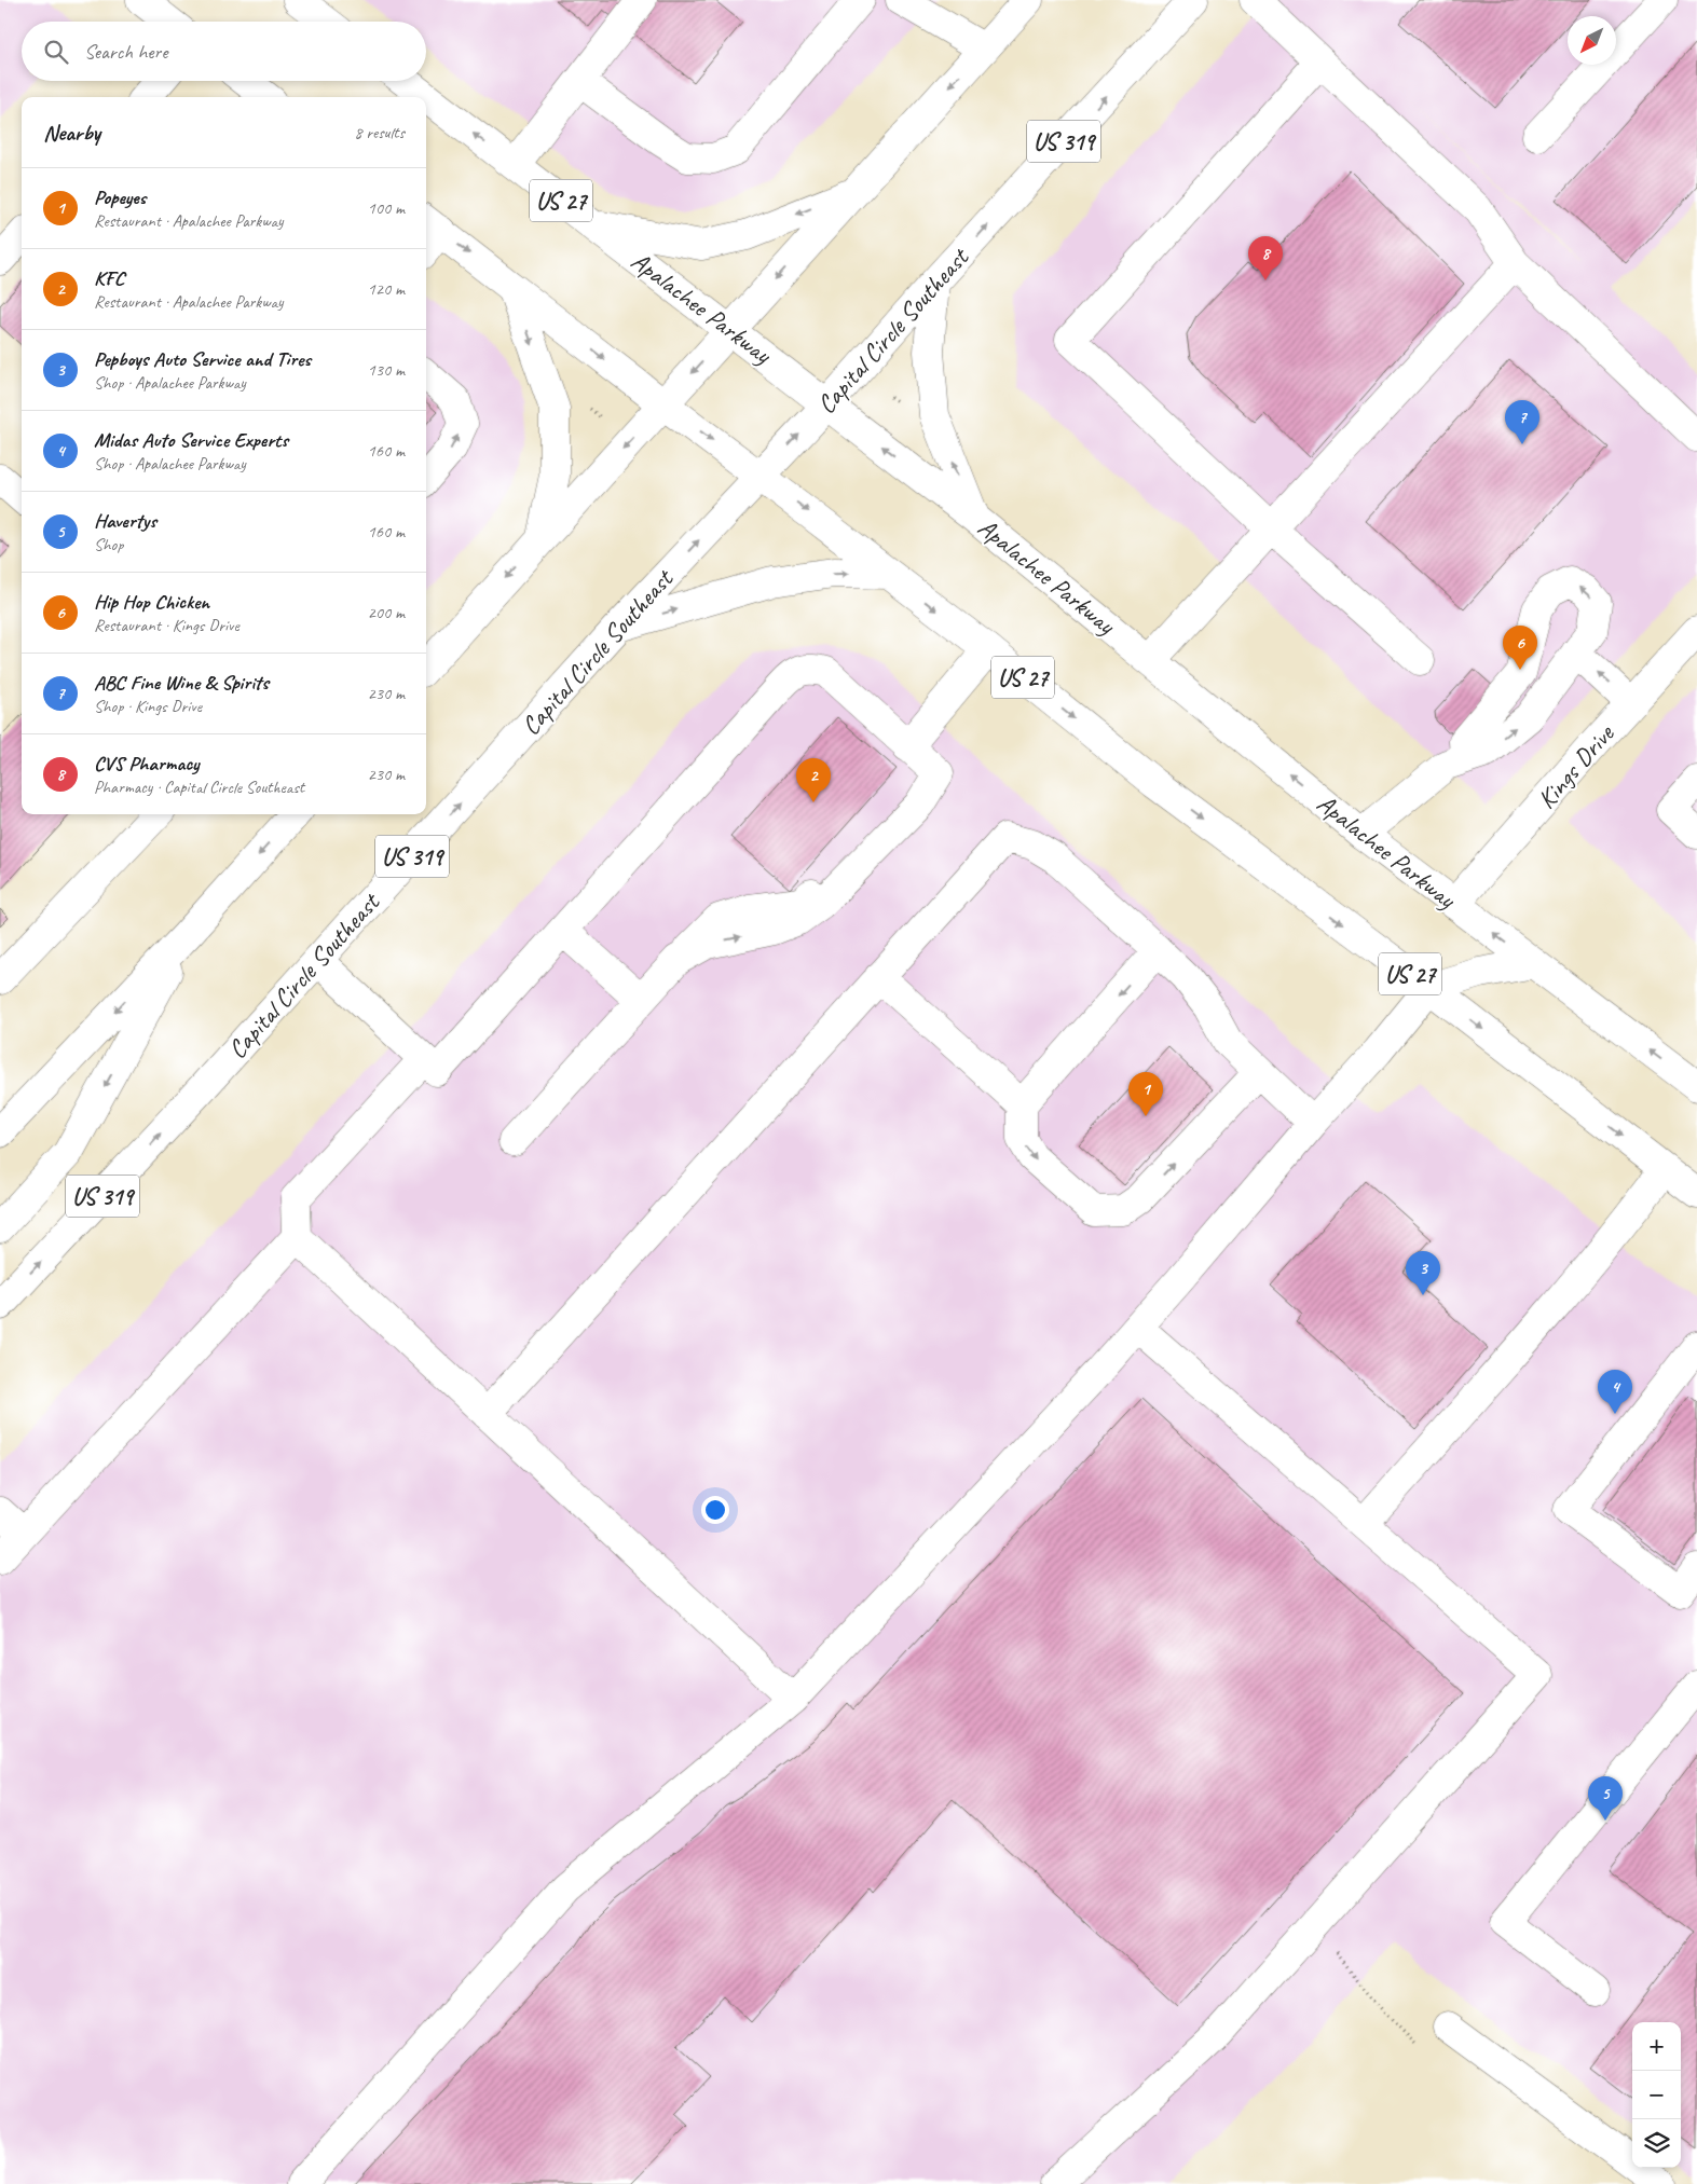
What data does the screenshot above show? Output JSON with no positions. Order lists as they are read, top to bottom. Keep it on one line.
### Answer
{"streets":{"main road":["US 319","US 27","Apalachee Parkway","Capital Circle Southeast","Kings Drive"]},"crossings":[["US 27","Capital Circle Southeast"],["Apalachee Parkway","Capital Circle Southeast"],["Apalachee Parkway","Kings Drive"]],"north":"bottom left","page":{"search":"Search here","heading":["Nearby","8 results"],"list":[{"mark":"1","name":"Popeyes","note":"Restaurant · Apalachee Parkway","value":"100 m"},{"mark":"2","name":"KFC","note":"Restaurant · Apalachee Parkway","value":"120 m"},{"mark":"3","name":"Pepboys Auto Service and Tires","note":"Shop · Apalachee Parkway","value":"130 m"},{"mark":"4","name":"Midas Auto Service Experts","note":"Shop · Apalachee Parkway","value":"160 m"},{"mark":"5","name":"Havertys","note":"Shop","value":"160 m"},{"mark":"6","name":"Hip Hop Chicken","note":"Restaurant · Kings Drive","value":"200 m"},{"mark":"7","name":"ABC Fine Wine & Spirits","note":"Shop · Kings Drive","value":"230 m"},{"mark":"8","name":"CVS Pharmacy","note":"Pharmacy · Capital Circle Southeast","value":"230 m"}],"pins":["8","7","6","2","1","3","4","5"],"map_buttons":["+","−"]}}
